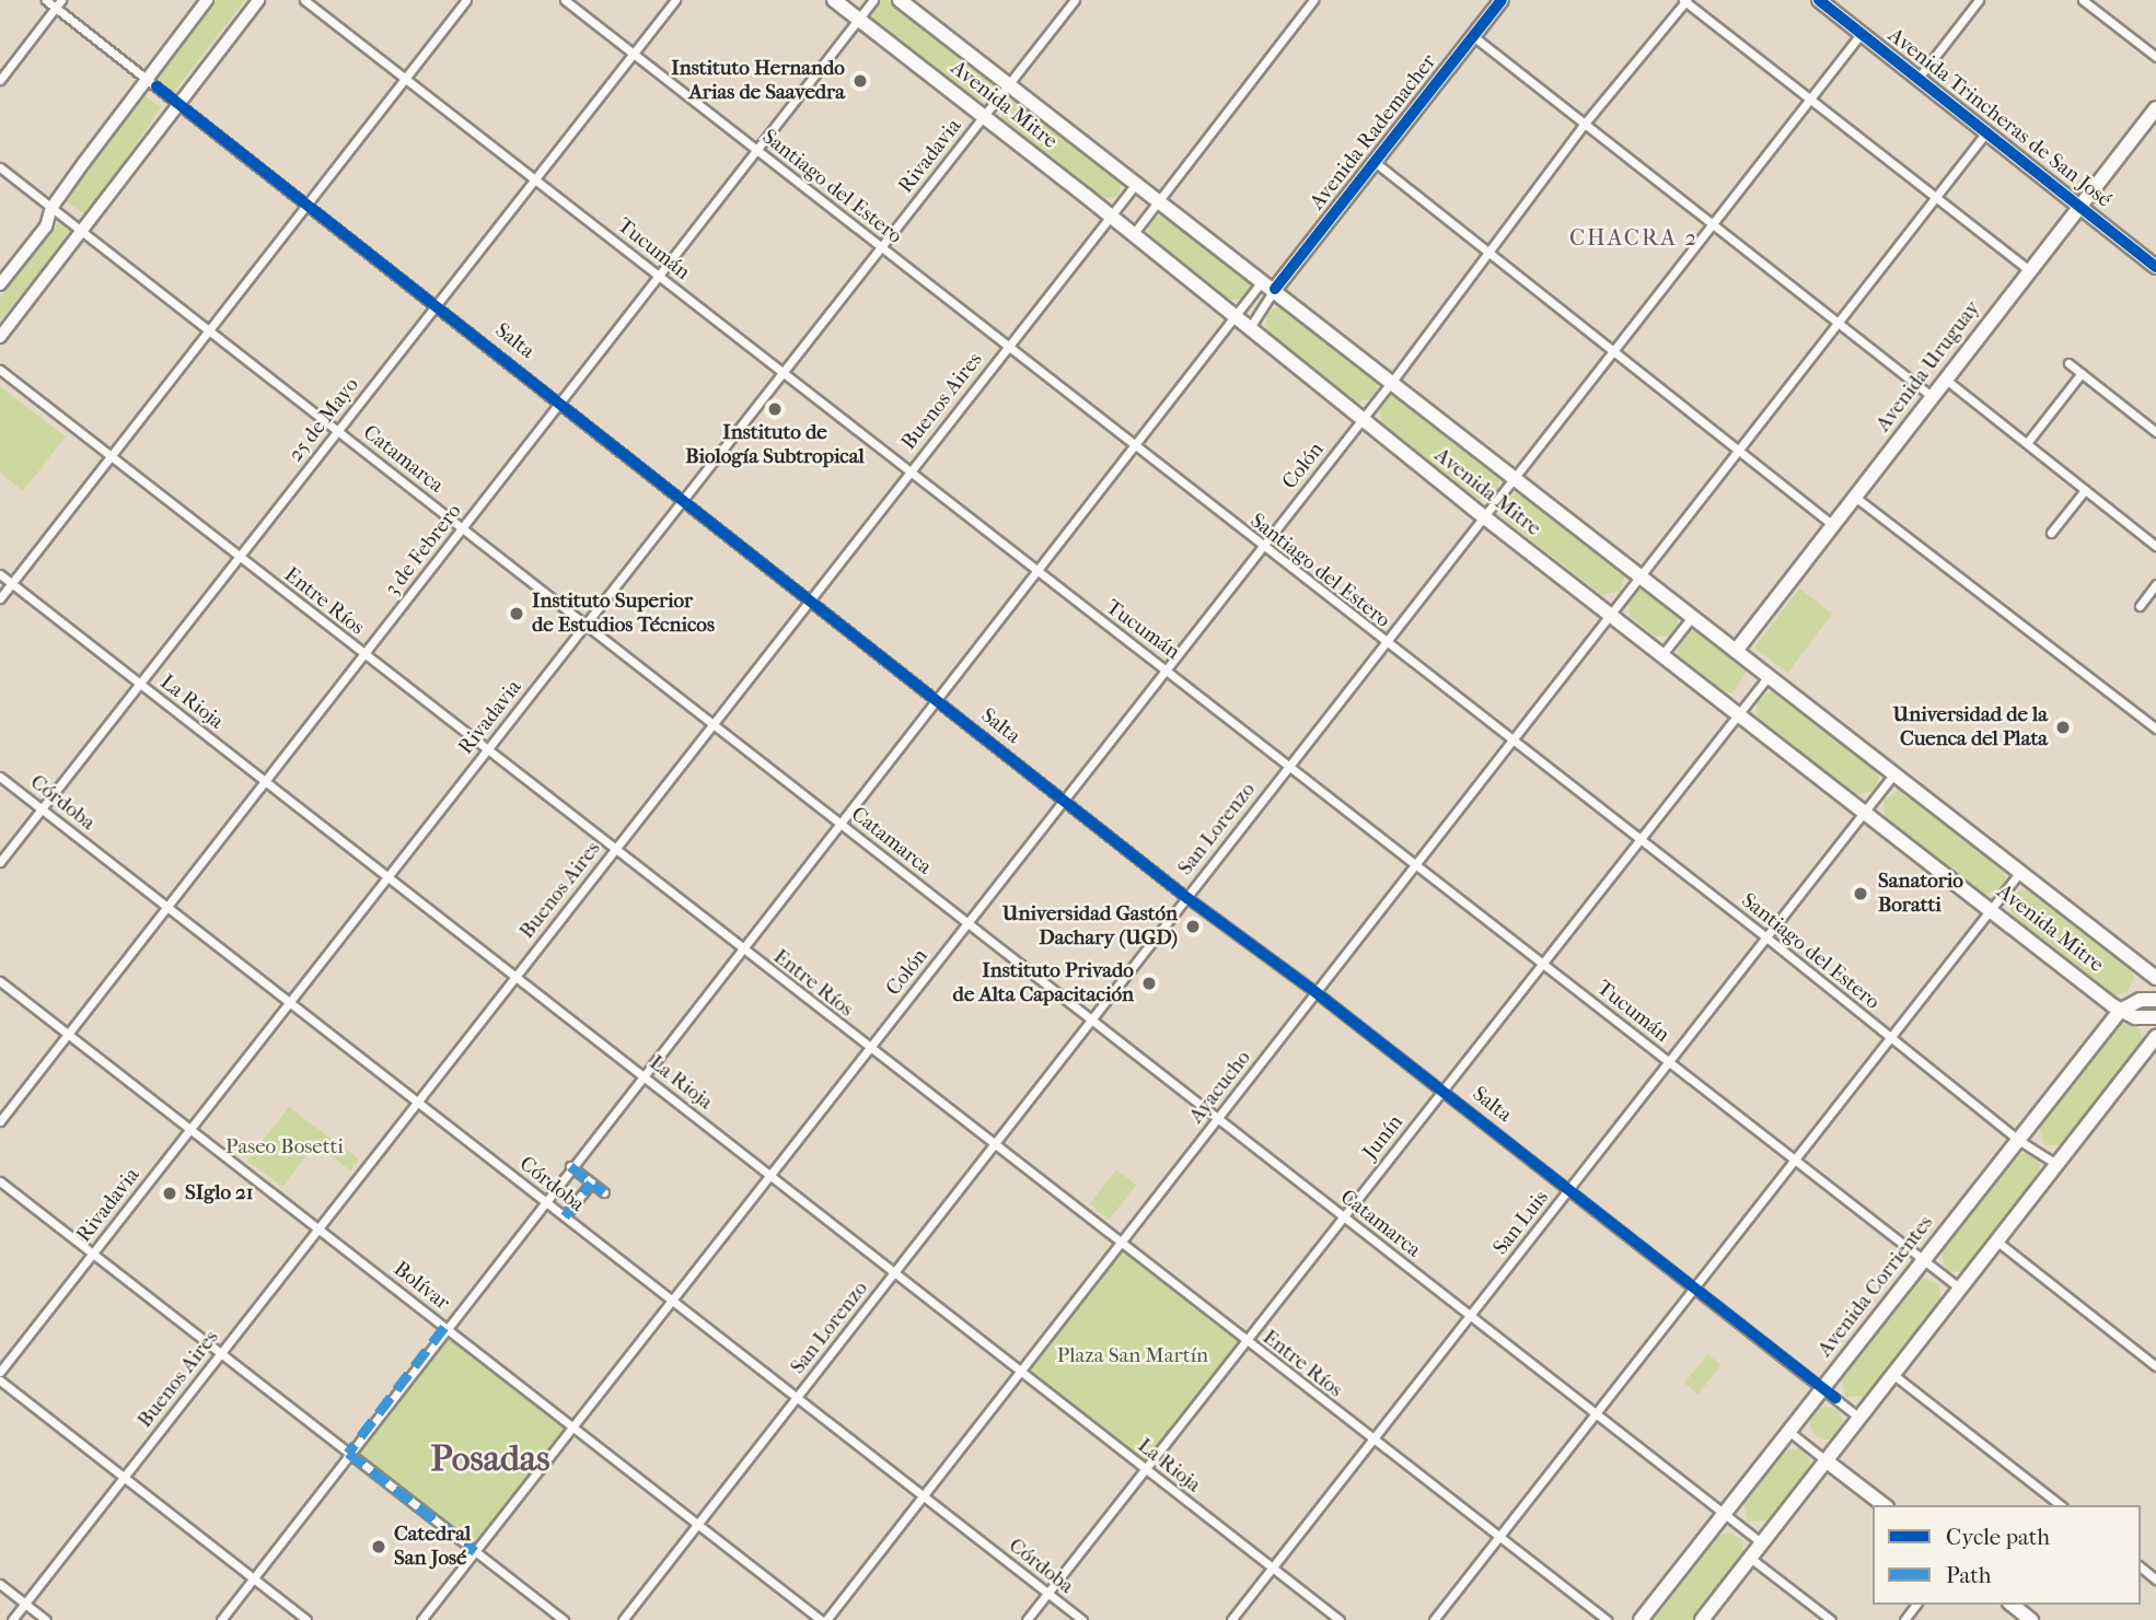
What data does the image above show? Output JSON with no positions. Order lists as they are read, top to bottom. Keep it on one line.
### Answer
{"streets":{"main road":["Avenida Mitre","Avenida Trincheras de San José","Avenida Rademacher","Avenida Uruguay","Avenida Corrientes"],"street":["Rivadavia","Santiago del Estero","Tucumán","Salta","Buenos Aires","25 de Mayo","Catamarca","Colón","3 de Febrero","Entre Ríos","La Rioja","Córdoba","San Lorenzo","Ayacucho","Junín","San Luis","Bolívar"]},"crossings":[["Avenida Mitre","Avenida Rademacher"],["Avenida Mitre","Rivadavia"],["Avenida Mitre","Avenida Uruguay"],["Avenida Mitre","Buenos Aires"],["Avenida Mitre","Colón"],["Avenida Mitre","3 de Febrero"],["Avenida Mitre","San Lorenzo"],["Avenida Mitre","Ayacucho"],["Avenida Mitre","Junín"],["Avenida Mitre","San Luis"],["Avenida Mitre","Avenida Corrientes"],["Avenida Trincheras de San José","Avenida Uruguay"],["Avenida Trincheras de San José","San Lorenzo"],["Avenida Trincheras de San José","Ayacucho"],["Rivadavia","Santiago del Estero"],["Rivadavia","Tucumán"],["Rivadavia","Salta"],["Rivadavia","Catamarca"],["Rivadavia","Entre Ríos"],["Rivadavia","La Rioja"],["Rivadavia","Córdoba"],["Rivadavia","Bolívar"],["Santiago del Estero","Buenos Aires"],["Santiago del Estero","25 de Mayo"],["Santiago del Estero","Colón"],["Santiago del Estero","3 de Febrero"],["Santiago del Estero","San Lorenzo"],["Santiago del Estero","Ayacucho"],["Santiago del Estero","Junín"],["Santiago del Estero","San Luis"],["Santiago del Estero","Avenida Corrientes"],["Tucumán","Buenos Aires"],["Tucumán","25 de Mayo"],["Tucumán","Colón"],["Tucumán","3 de Febrero"],["Tucumán","San Lorenzo"],["Tucumán","Ayacucho"],["Tucumán","Junín"],["Tucumán","San Luis"],["Tucumán","Avenida Corrientes"],["Salta","Buenos Aires"],["Salta","25 de Mayo"],["Salta","Colón"],["Salta","3 de Febrero"],["Salta","San Lorenzo"],["Salta","Ayacucho"],["Salta","Junín"],["Salta","San Luis"],["Salta","Avenida Corrientes"],["Buenos Aires","Catamarca"],["Buenos Aires","Entre Ríos"],["Buenos Aires","La Rioja"],["Buenos Aires","Córdoba"],["Buenos Aires","Bolívar"],["25 de Mayo","Catamarca"],["25 de Mayo","Entre Ríos"],["25 de Mayo","La Rioja"],["25 de Mayo","Córdoba"],["Catamarca","Colón"],["Catamarca","3 de Febrero"],["Catamarca","San Lorenzo"],["Catamarca","Ayacucho"],["Catamarca","Junín"],["Catamarca","San Luis"],["Catamarca","Avenida Corrientes"],["Colón","Entre Ríos"],["Colón","La Rioja"],["Colón","Córdoba"],["Colón","Bolívar"],["3 de Febrero","Entre Ríos"],["3 de Febrero","La Rioja"],["3 de Febrero","Córdoba"],["3 de Febrero","Bolívar"],["Entre Ríos","San Lorenzo"],["Entre Ríos","Ayacucho"],["Entre Ríos","Junín"],["Entre Ríos","San Luis"],["La Rioja","San Lorenzo"],["La Rioja","Ayacucho"],["La Rioja","Junín"],["La Rioja","San Luis"],["Córdoba","San Lorenzo"],["Córdoba","Ayacucho"],["Córdoba","Junín"],["San Lorenzo","Bolívar"]],"districts":["CHACRA 2","Posadas"],"parks":["Paseo Bosetti","Plaza San Martín"],"places":["Instituto Hernando Arias de Saavedra","Instituto de Biología Subtropical","Instituto Superior de Estudios Técnicos","Universidad de la Cuenca del Plata","Sanatorio Boratti","Universidad Gastón Dachary (UGD)","Instituto Privado de Alta Capacitación","SIglo 21","Catedral San José"],"legend":["Cycle path","Path"]}
